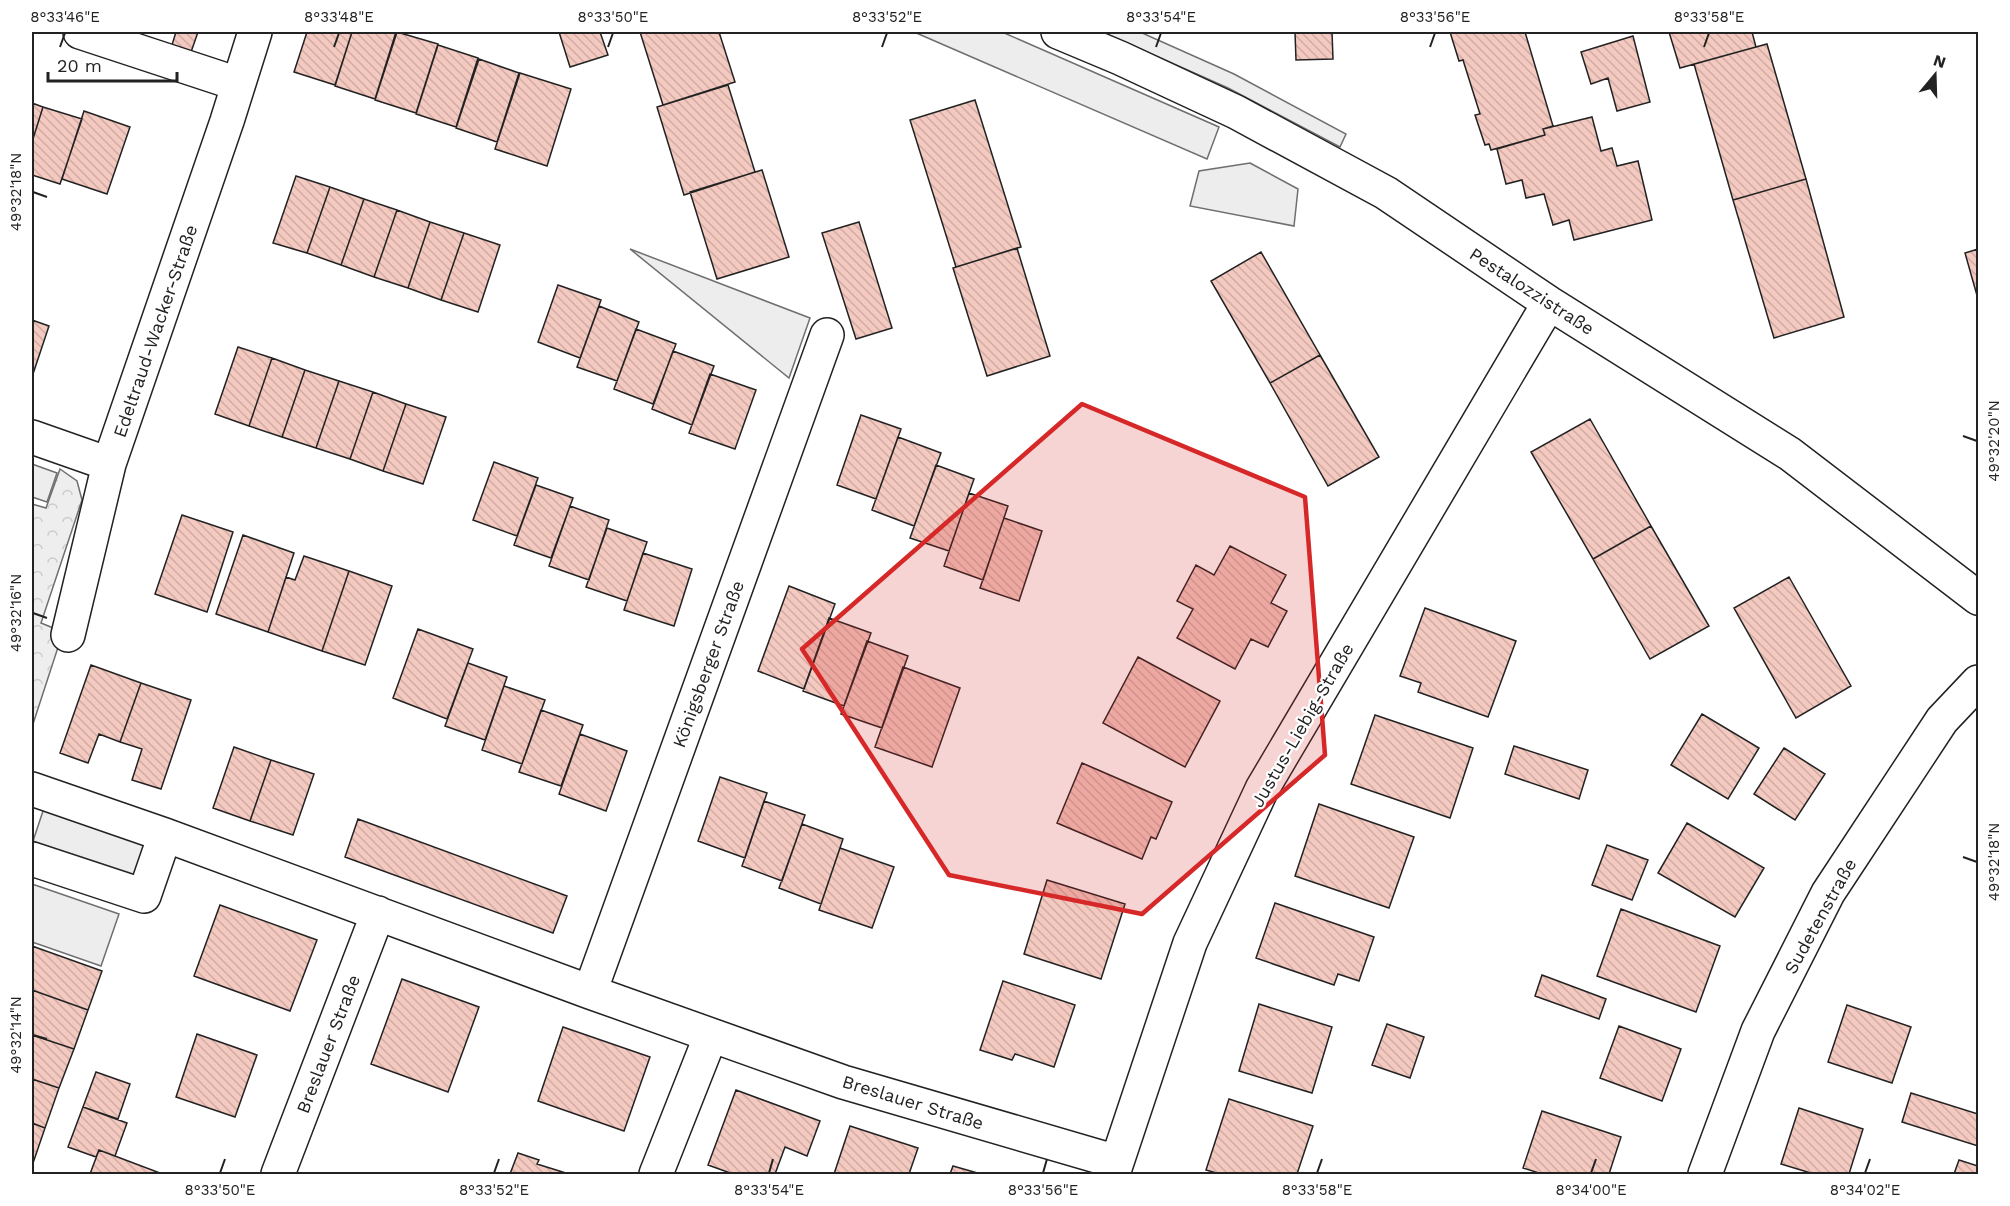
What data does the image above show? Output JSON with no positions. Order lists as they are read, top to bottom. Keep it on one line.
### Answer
{"streets":{"street":["Pestalozzistraße","Edeltraud-Wacker-Straße","Königsberger Straße","Justus-Liebig-Straße","Sudetenstraße","Breslauer Straße"]},"crossings":[["Pestalozzistraße","Justus-Liebig-Straße"],["Königsberger Straße","Breslauer Straße"],["Justus-Liebig-Straße","Breslauer Straße"]],"scale_bar":"20 m","north":"top","coordinates":["8°33'46\"E","8°33'48\"E","8°33'50\"E","8°33'52\"E","8°33'54\"E","8°33'56\"E","8°33'58\"E","49°32'18\"N","49°32'20\"N","49°32'16\"N","49°32'14\"N","8°34'00\"E","8°34'02\"E"]}
